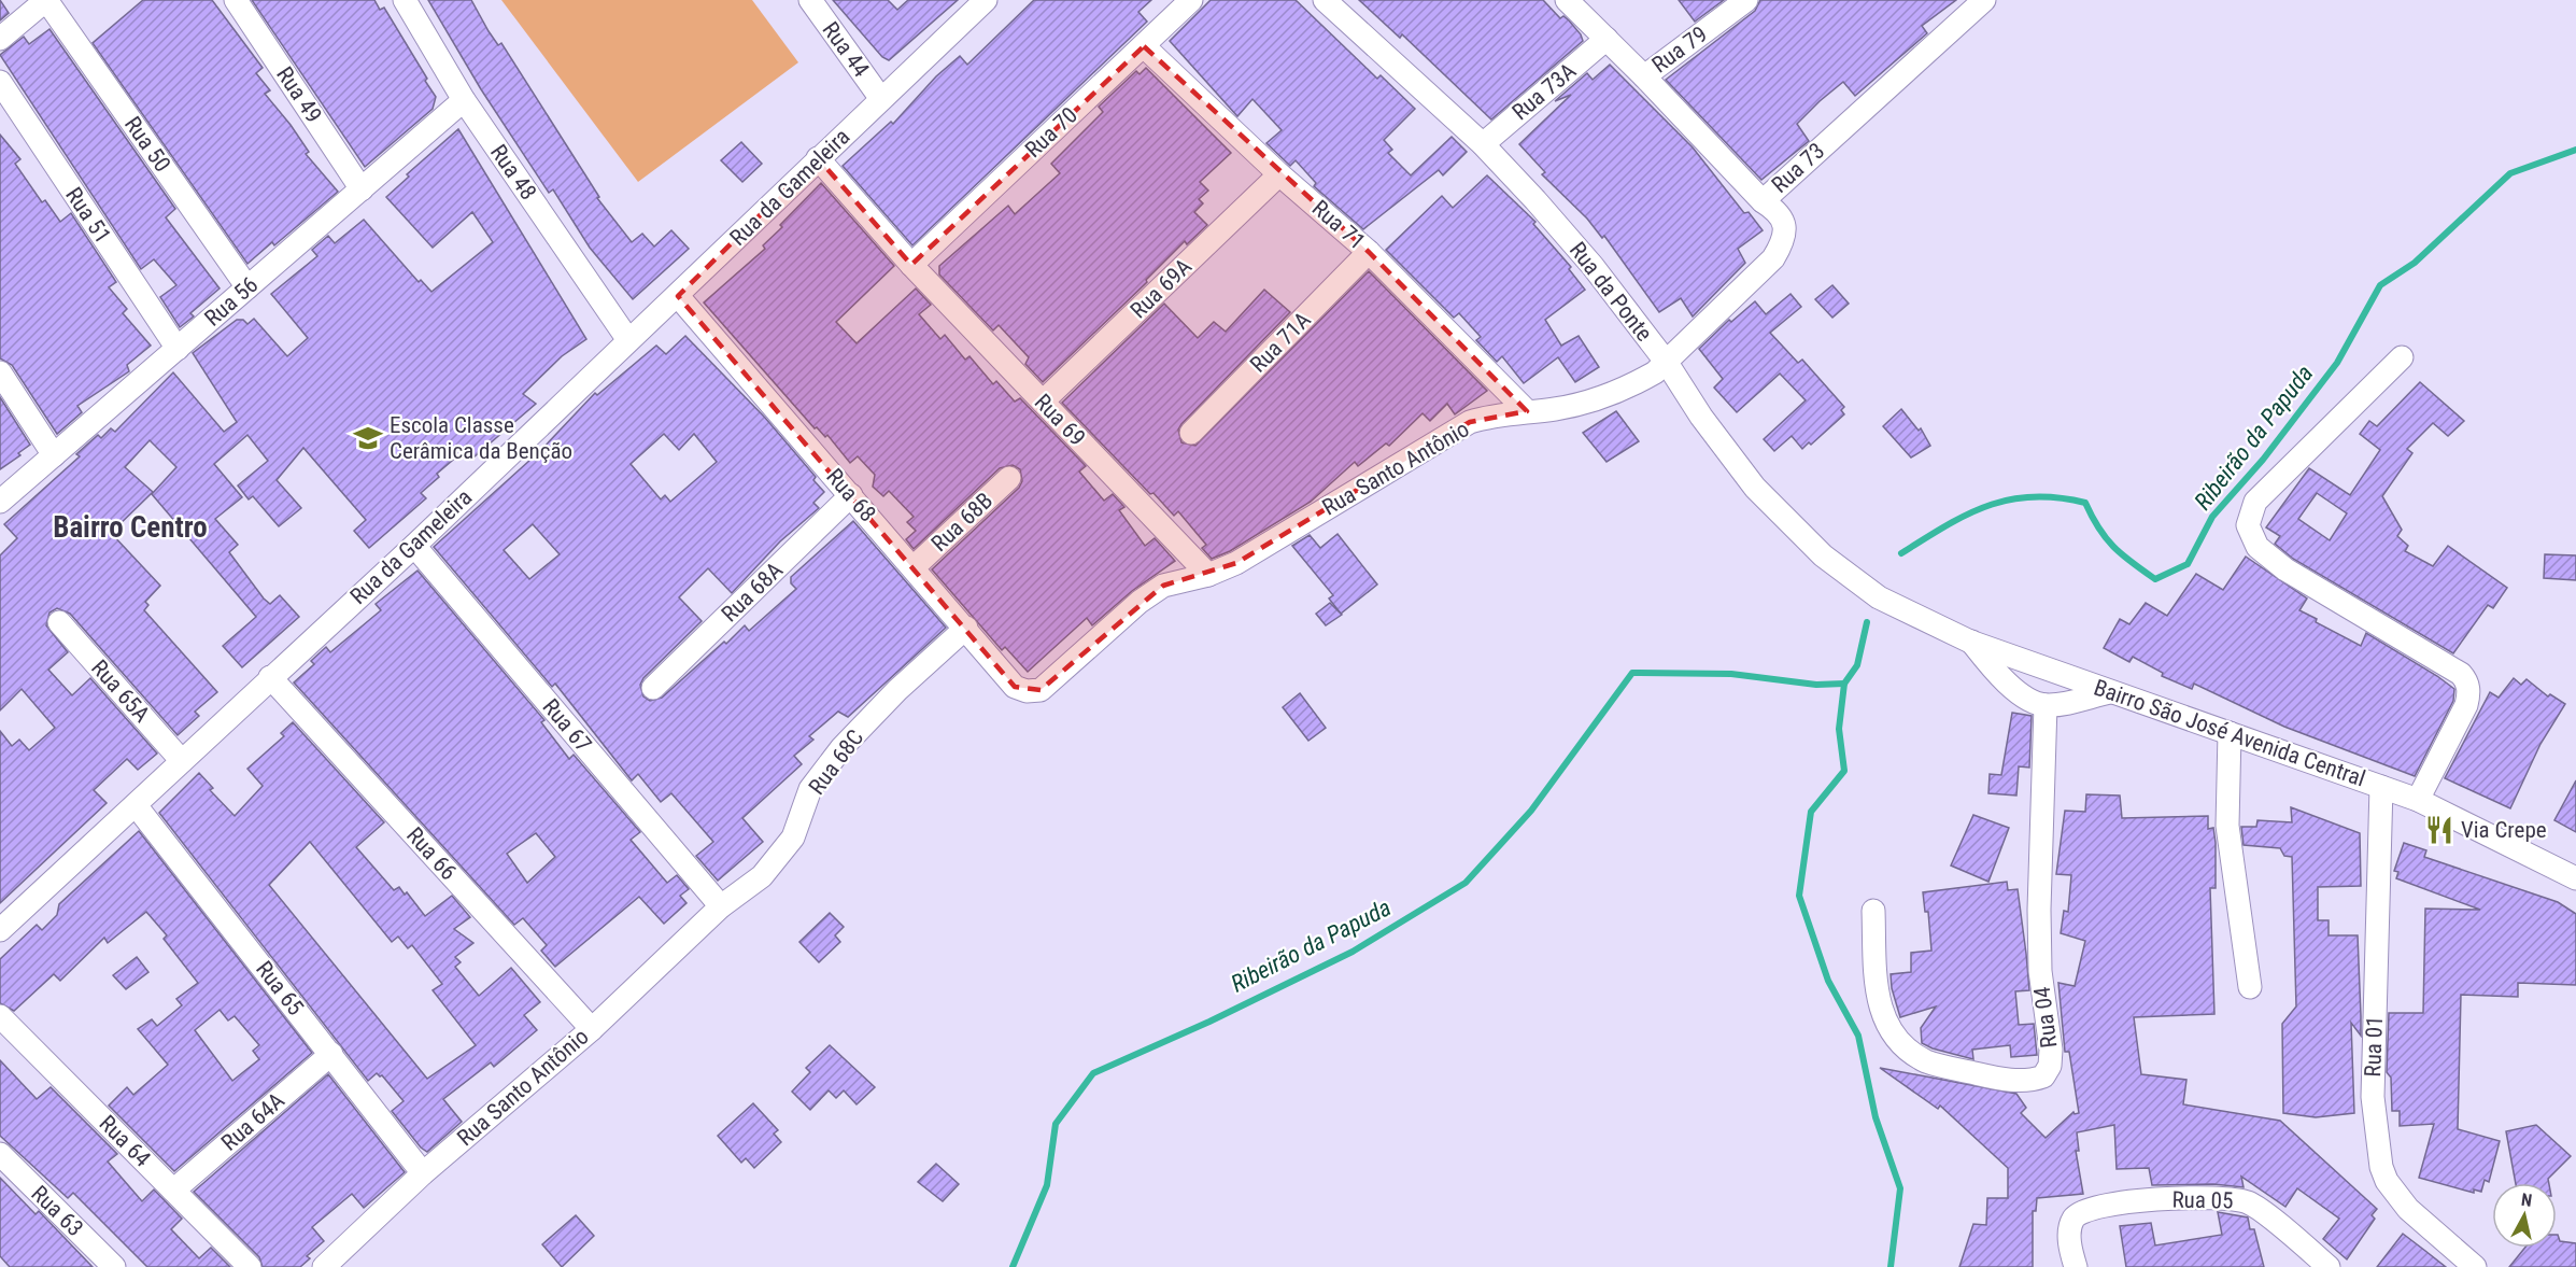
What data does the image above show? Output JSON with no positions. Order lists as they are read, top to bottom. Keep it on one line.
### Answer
{"streets":{"street":["Rua 44","Rua 79","Rua 73A","Rua 49","Rua 70","Rua 50","Rua 73","Rua 48","Rua da Gameleira","Rua 51","Rua 71","Rua 69A","Rua da Ponte","Rua 56","Rua 71A","Rua 69","Rua Santo Antônio","Rua 68","Rua 68B","Rua 68A","Rua 65A","Rua 67","Bairro São José Avenida Central","Rua 68C","Rua 66","Rua 65","Rua 04","Rua 01","Rua 64A","Rua 64","Rua 05","Rua 63"]},"crossings":[["Rua 44","Rua da Gameleira"],["Rua 79","Rua 73"],["Rua 73A","Rua 73"],["Rua 73A","Rua da Ponte"],["Rua 49","Rua 56"],["Rua 70","Rua 71"],["Rua 70","Rua 69"],["Rua 50","Rua 56"],["Rua 73","Rua Santo Antônio"],["Rua 48","Rua da Gameleira"],["Rua 48","Rua 56"],["Rua da Gameleira","Rua 69"],["Rua da Gameleira","Rua 68"],["Rua da Gameleira","Rua 65A"],["Rua da Gameleira","Rua 67"],["Rua da Gameleira","Rua 66"],["Rua da Gameleira","Rua 65"],["Rua 51","Rua 56"],["Rua 71","Rua 69A"],["Rua 71","Rua 71A"],["Rua 71","Rua Santo Antônio"],["Rua 69A","Rua 69"],["Rua da Ponte","Rua Santo Antônio"],["Rua da Ponte","Bairro São José Avenida Central"],["Rua 69","Rua Santo Antônio"],["Rua Santo Antônio","Rua 68"],["Rua Santo Antônio","Rua 67"],["Rua Santo Antônio","Rua 68C"],["Rua Santo Antônio","Rua 66"],["Rua Santo Antônio","Rua 65"],["Rua 68","Rua 68B"],["Rua 68","Rua 68A"],["Rua 68","Rua 68C"],["Rua 67","Rua 68C"],["Bairro São José Avenida Central","Rua 01"],["Rua 65","Rua 64A"],["Rua 64A","Rua 64"]],"districts":["Bairro Centro"],"water":["Ribeirão da Papuda"],"places":{"school or university":["Escola Classe Cerâmica da Benção"],"restaurant":["Via Crepe"]},"north":"top"}
